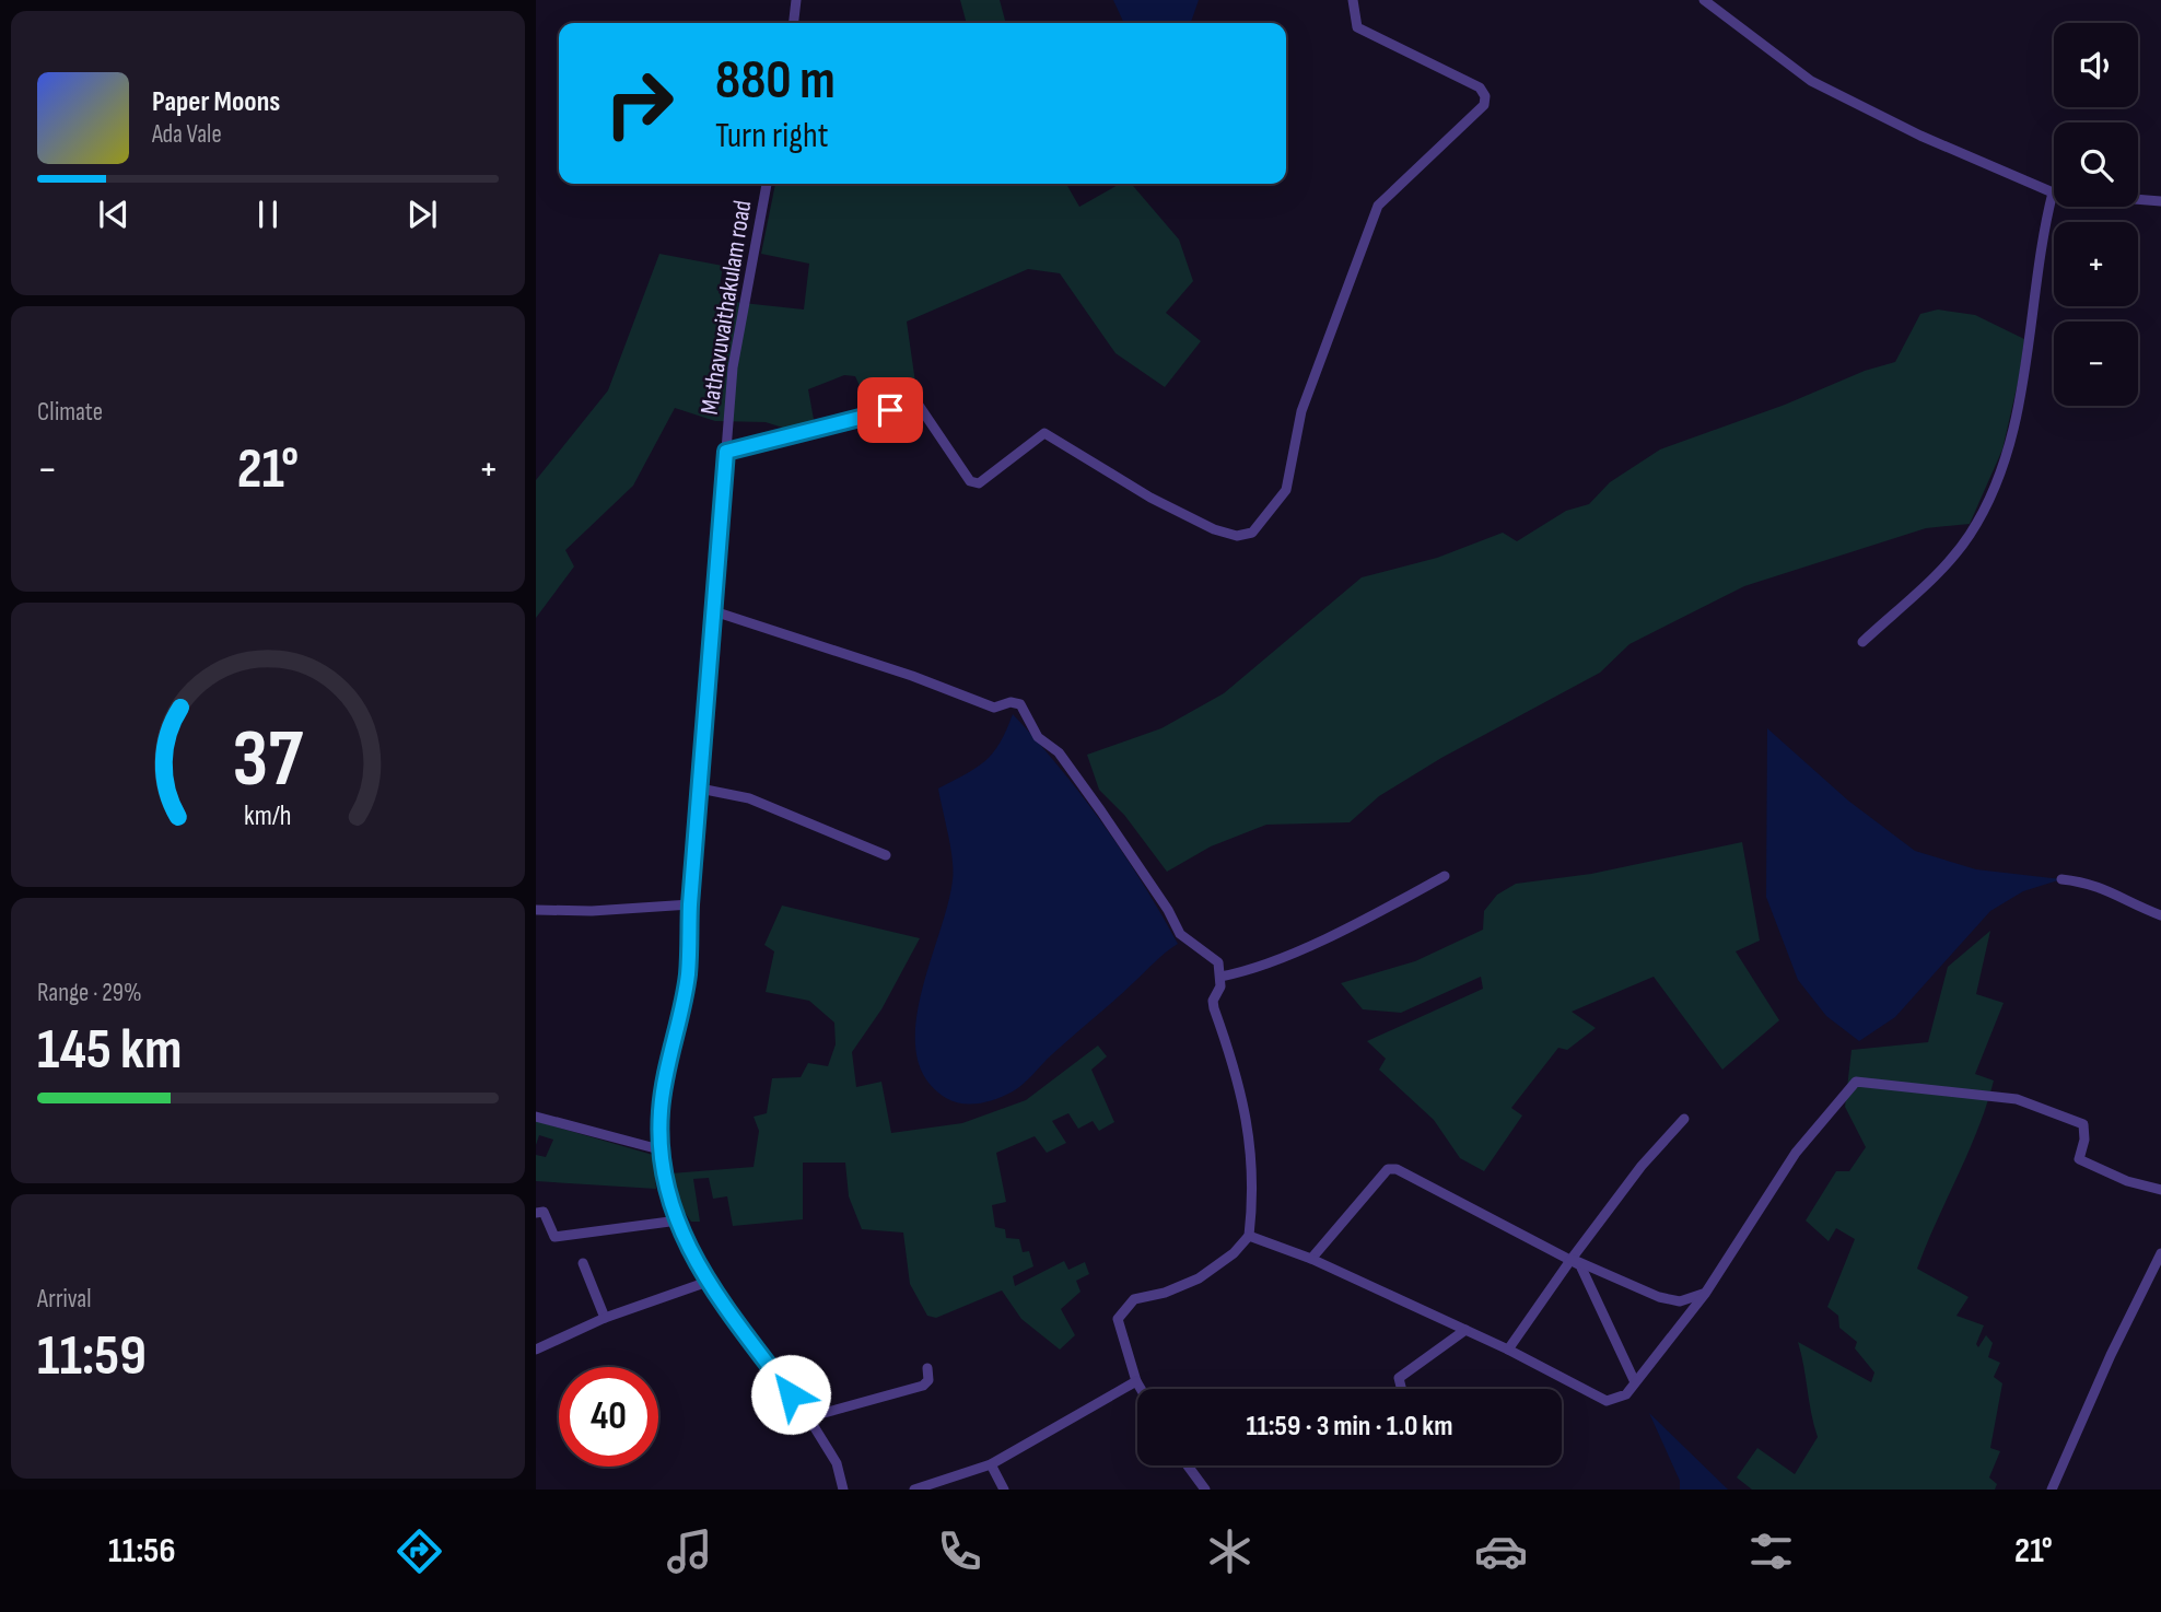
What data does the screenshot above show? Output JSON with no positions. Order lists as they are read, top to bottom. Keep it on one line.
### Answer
{"streets":{"street":["Mathavuvaithakulam road"]},"page":{"map_buttons":["+","−"],"turn":["880 m","Turn right"],"song":["Paper Moons","Ada Vale"],"tile":["Climate",["Range · 29%","145 km"],["Arrival","11:59"]],"heat":["−","21°","+"],"limit":"40","trip":"11:59 · 3 min · 1.0 km","tabs":["11:56","21°"],"gauge":["37","km/h"]}}
